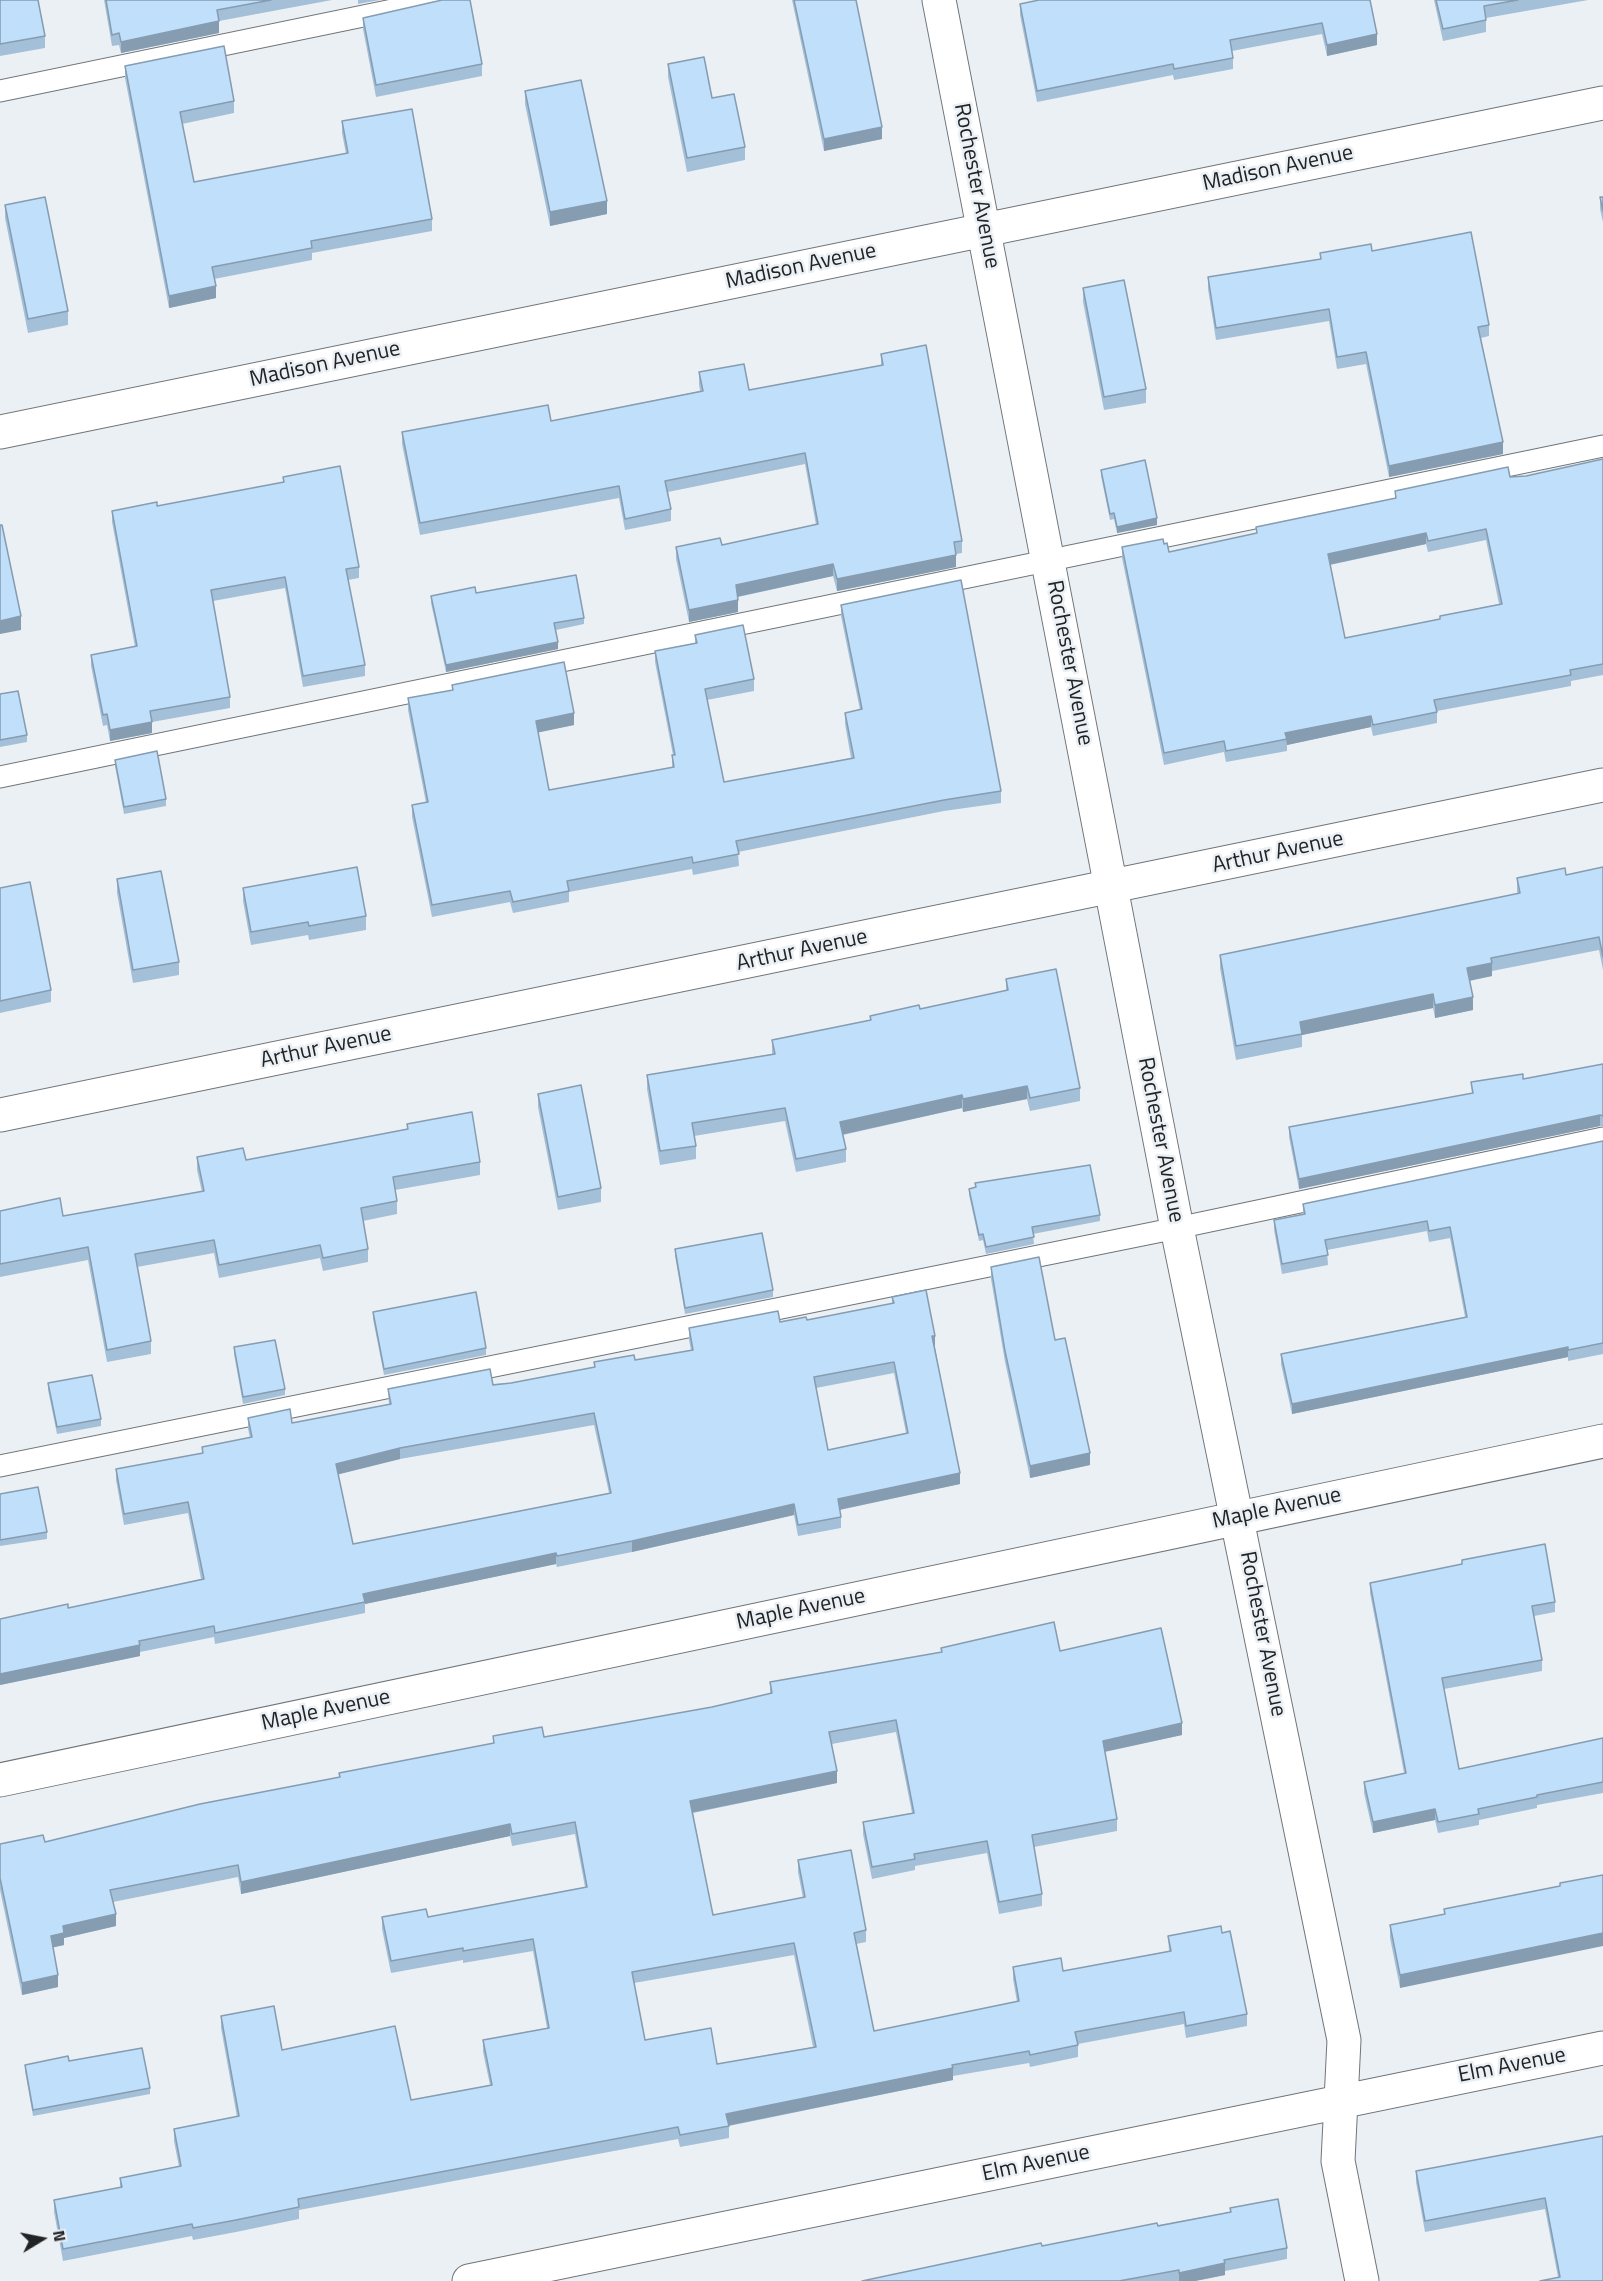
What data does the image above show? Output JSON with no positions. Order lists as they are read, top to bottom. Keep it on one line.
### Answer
{"streets":{"street":["Madison Avenue","Rochester Avenue","Arthur Avenue","Maple Avenue","Elm Avenue"]},"crossings":[["Madison Avenue","Rochester Avenue"],["Rochester Avenue","Arthur Avenue"],["Rochester Avenue","Maple Avenue"],["Rochester Avenue","Elm Avenue"]],"north":"right"}
